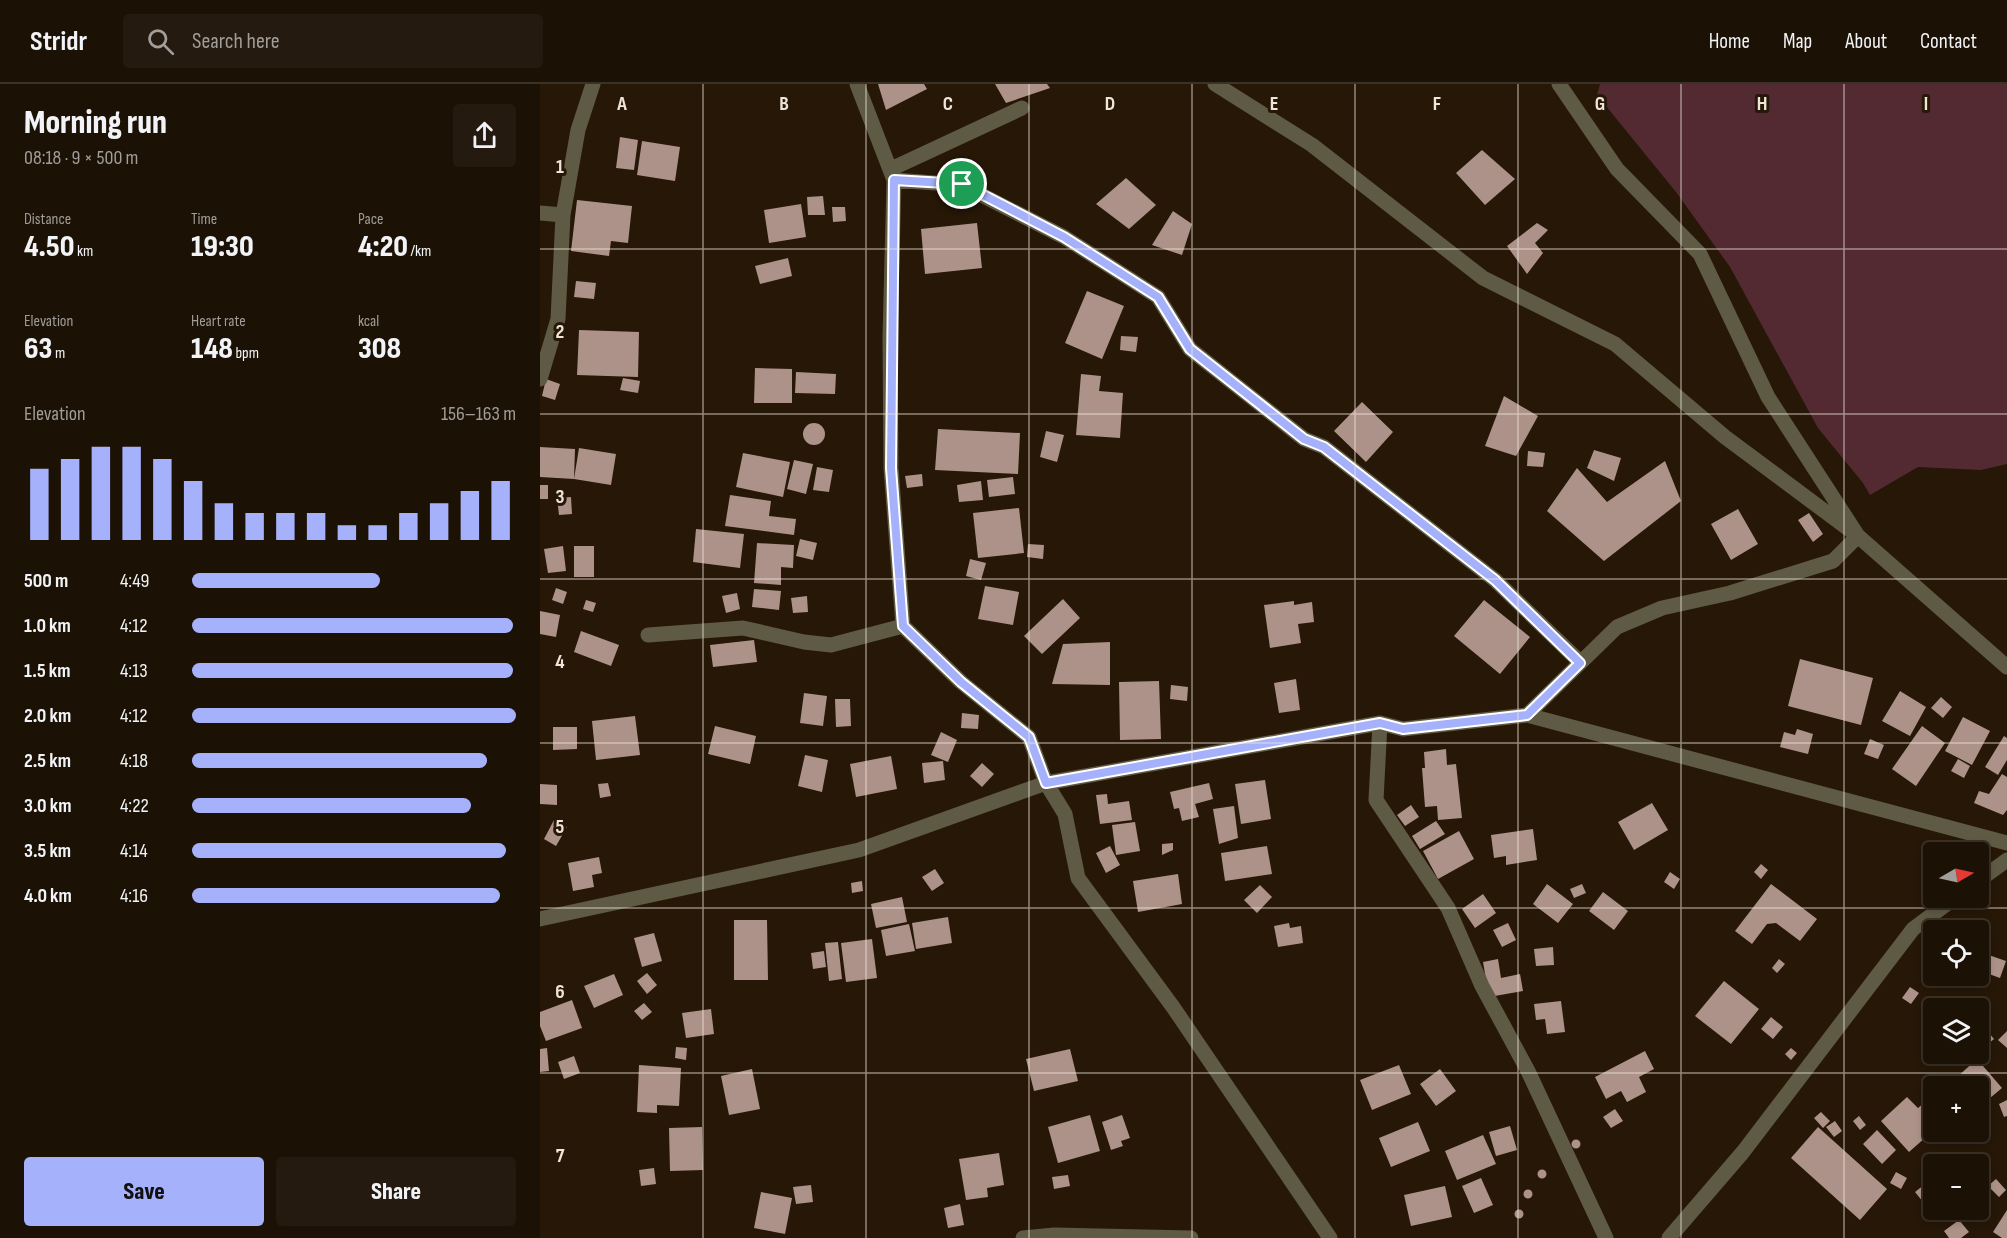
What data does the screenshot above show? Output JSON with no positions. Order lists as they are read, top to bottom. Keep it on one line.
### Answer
{"north":"right","page":{"header":"Stridr","search":"Search here","nav":["Home","Map","About","Contact"],"heading":["Morning run","08:18 · 9 × 500 m"],"stats":[["Distance","4.50 km"],["Time","19:30"],["Pace","4:20 /km"],["Elevation","63 m"],["Heart rate","148 bpm"],["kcal","308"]],"chart":["Elevation","156–163 m"],"list":[{"name":"500 m","note":"4:49"},{"name":"1.0 km","note":"4:12"},{"name":"1.5 km","note":"4:13"},{"name":"2.0 km","note":"4:12"},{"name":"2.5 km","note":"4:18"},{"name":"3.0 km","note":"4:22"},{"name":"3.5 km","note":"4:14"},{"name":"4.0 km","note":"4:16"}],"map_buttons":["+","−"],"buttons":["Save","Share"]},"grid":{"columns":["A","B","C","D","E","F","G","H","I"],"rows":["1","2","3","4","5","6","7"]}}
